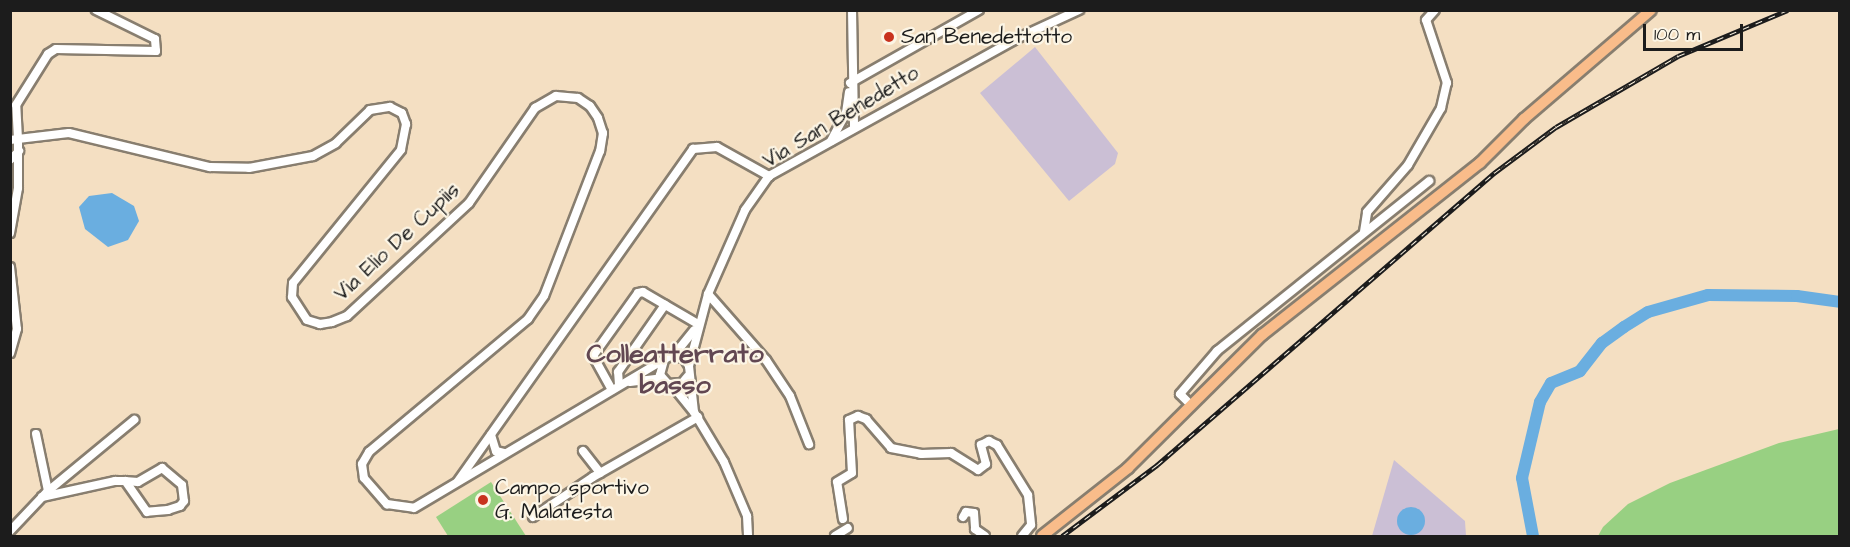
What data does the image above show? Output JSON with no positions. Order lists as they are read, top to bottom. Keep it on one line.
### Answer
{"streets":{"street":["Via San Benedetto","Via Elio De Cupiis"]},"crossings":[["Via San Benedetto","Via Elio De Cupiis"]],"districts":["Colleatterrato basso"],"places":["San Benedettotto","Campo sportivo G. Malatesta"],"scale_bar":"100 m"}
